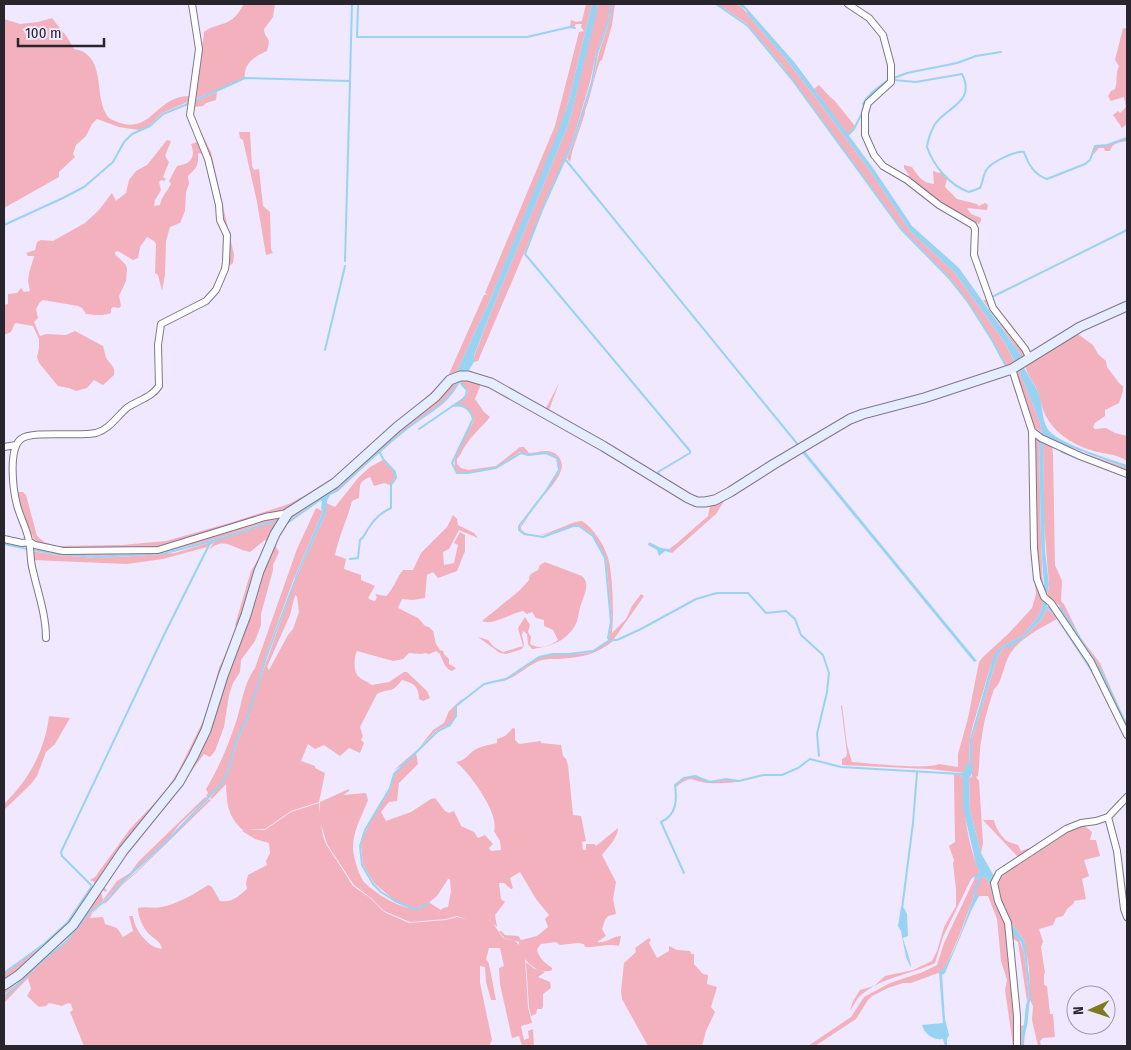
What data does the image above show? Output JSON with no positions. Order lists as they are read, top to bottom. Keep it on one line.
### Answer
{"scale_bar":"100 m","north":"left"}
